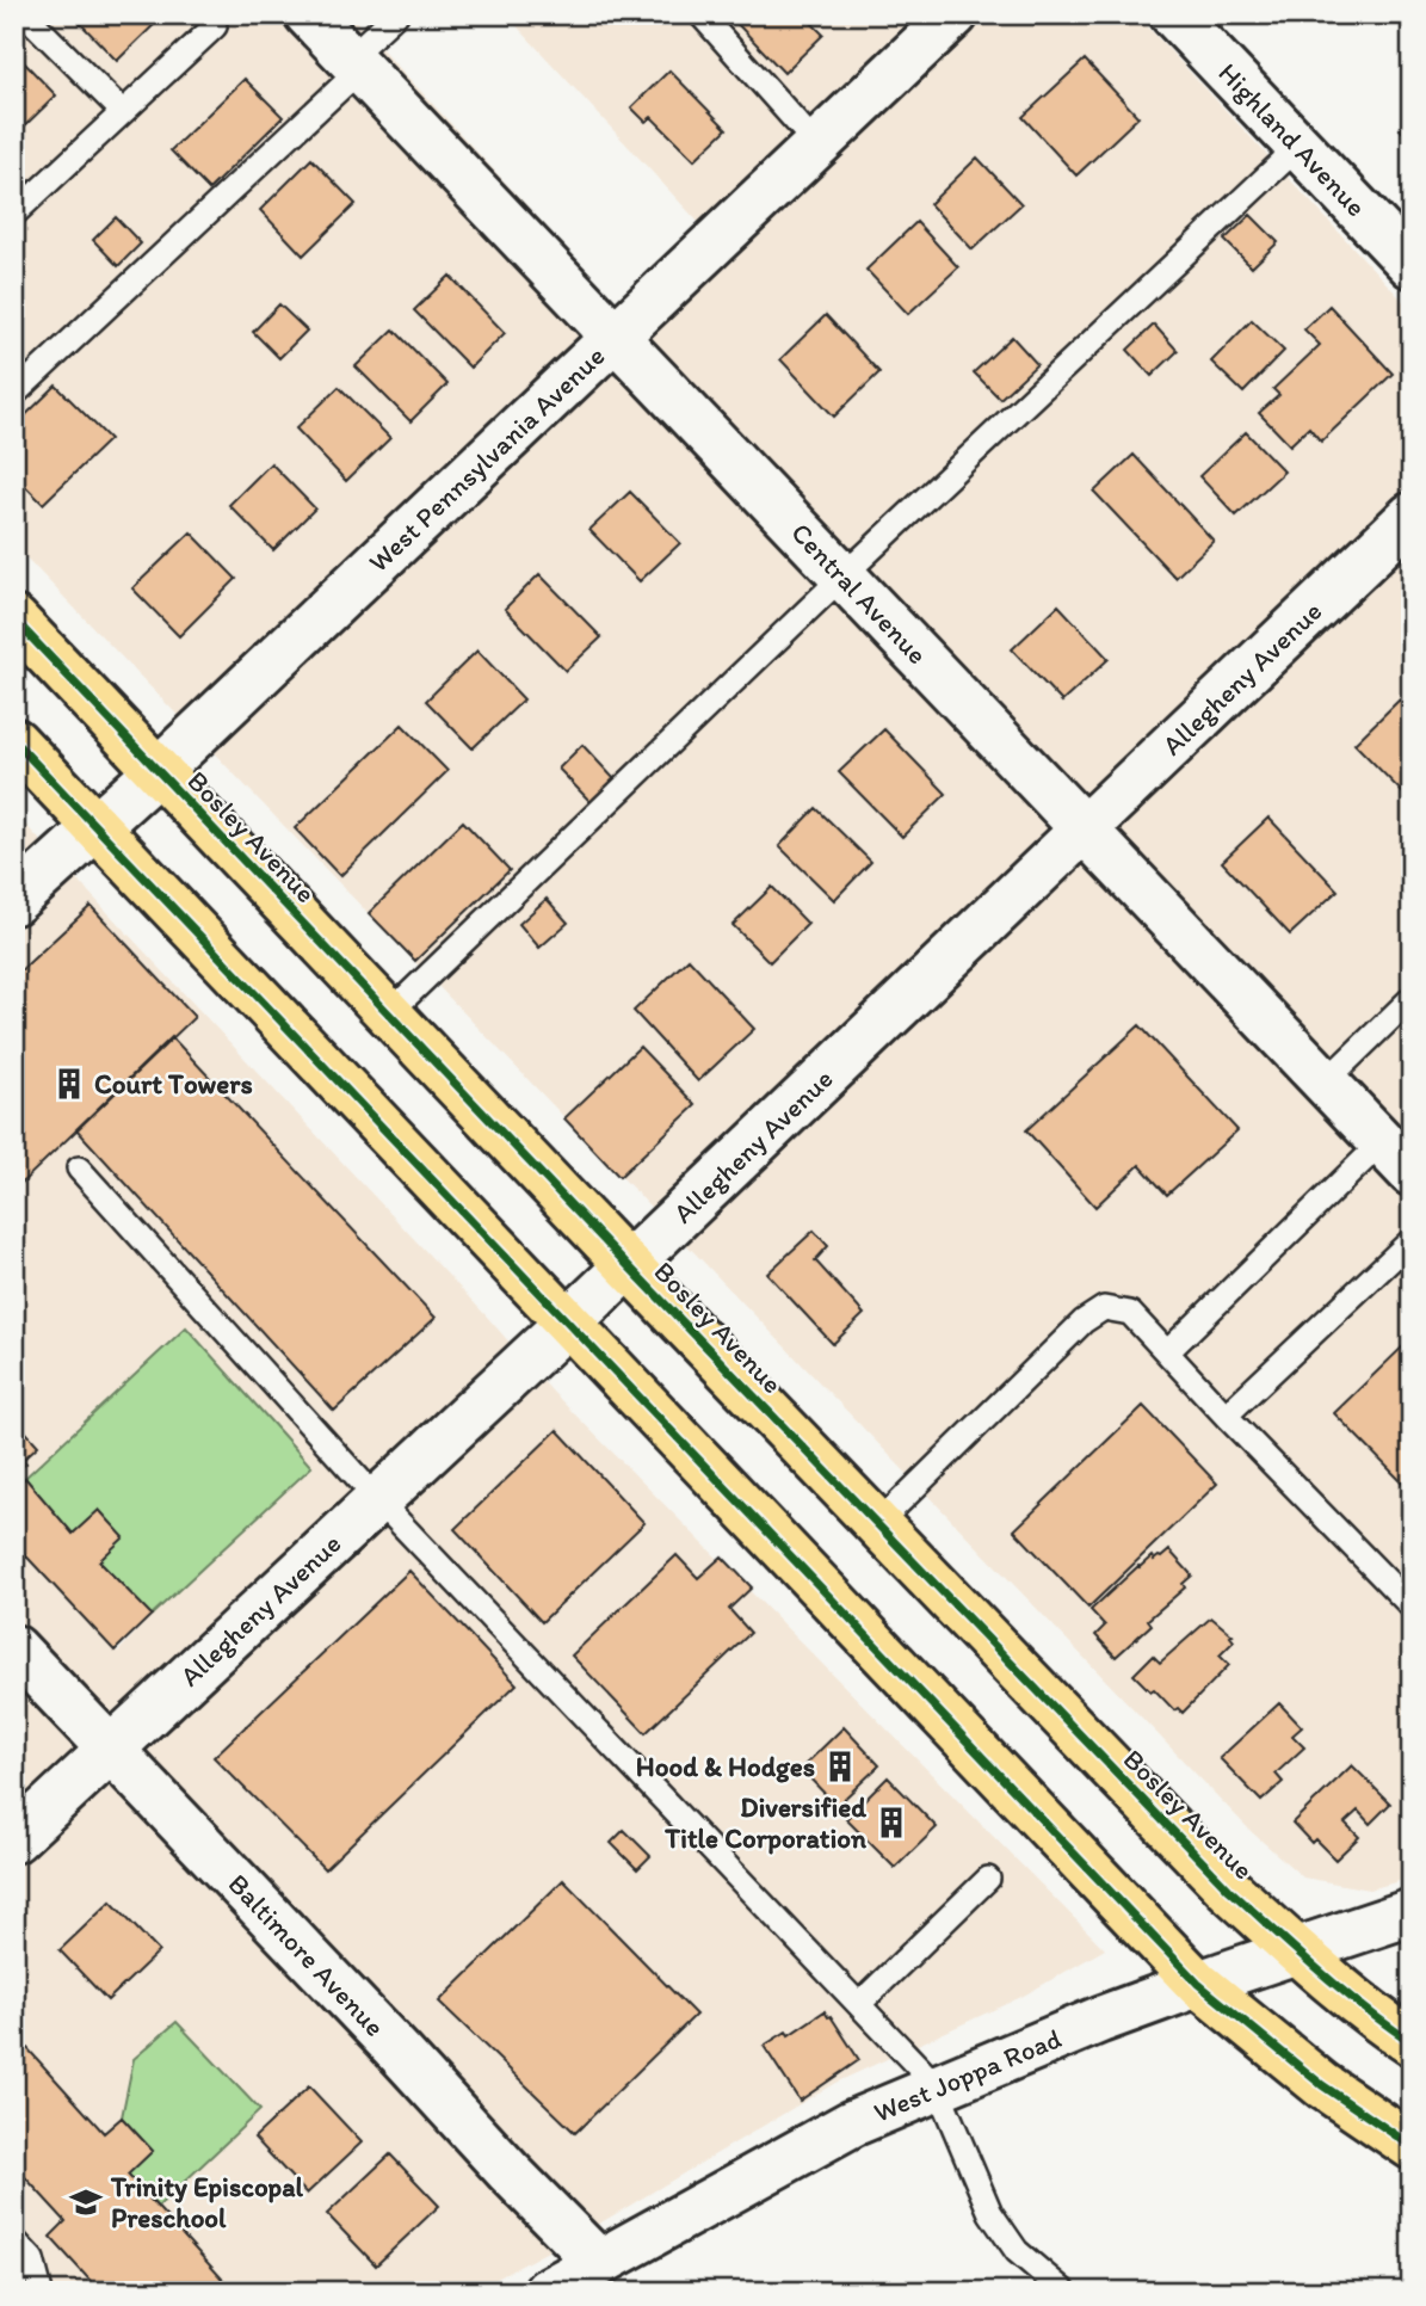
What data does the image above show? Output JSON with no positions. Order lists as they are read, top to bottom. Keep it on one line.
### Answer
{"streets":{"main road":["Bosley Avenue"],"street":["Highland Avenue","West Pennsylvania Avenue","Central Avenue","Allegheny Avenue","Baltimore Avenue","West Joppa Road"]},"crossings":[["West Pennsylvania Avenue","Central Avenue"],["West Pennsylvania Avenue","Bosley Avenue"],["Central Avenue","Allegheny Avenue"],["Allegheny Avenue","Bosley Avenue"],["Allegheny Avenue","Baltimore Avenue"],["Bosley Avenue","West Joppa Road"],["Baltimore Avenue","West Joppa Road"]],"places":{"building":["Court Towers","Hood & Hodges","Diversified Title Corporation"],"school or university":["Trinity Episcopal Preschool"]}}
